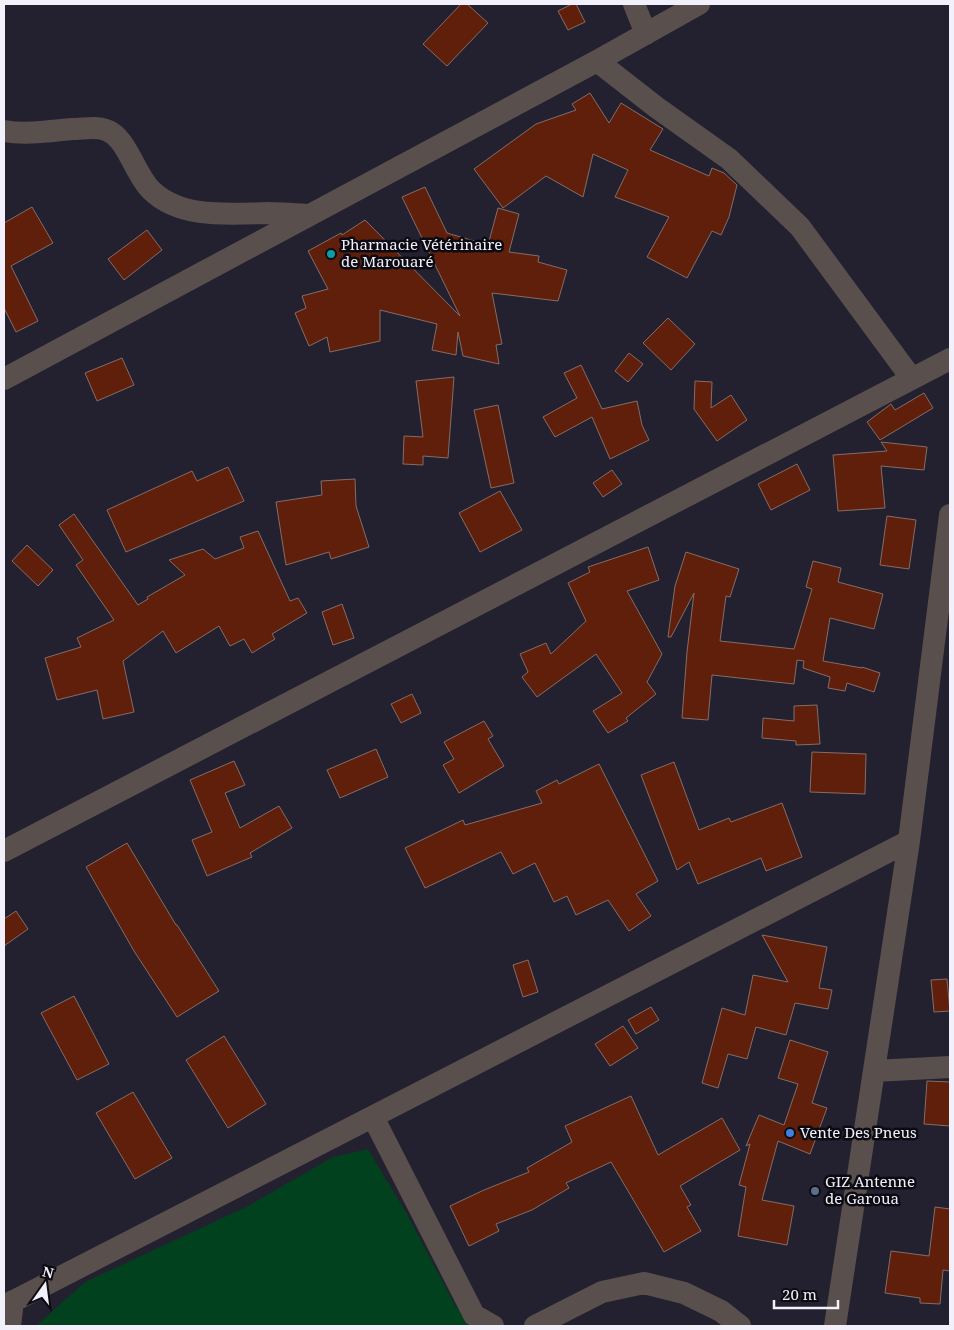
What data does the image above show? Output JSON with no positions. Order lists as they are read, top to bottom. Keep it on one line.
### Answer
{"places":["Pharmacie Vétérinaire de Marouaré","Vente Des Pneus","GIZ Antenne de Garoua"],"scale_bar":"20 m","north":"top"}
